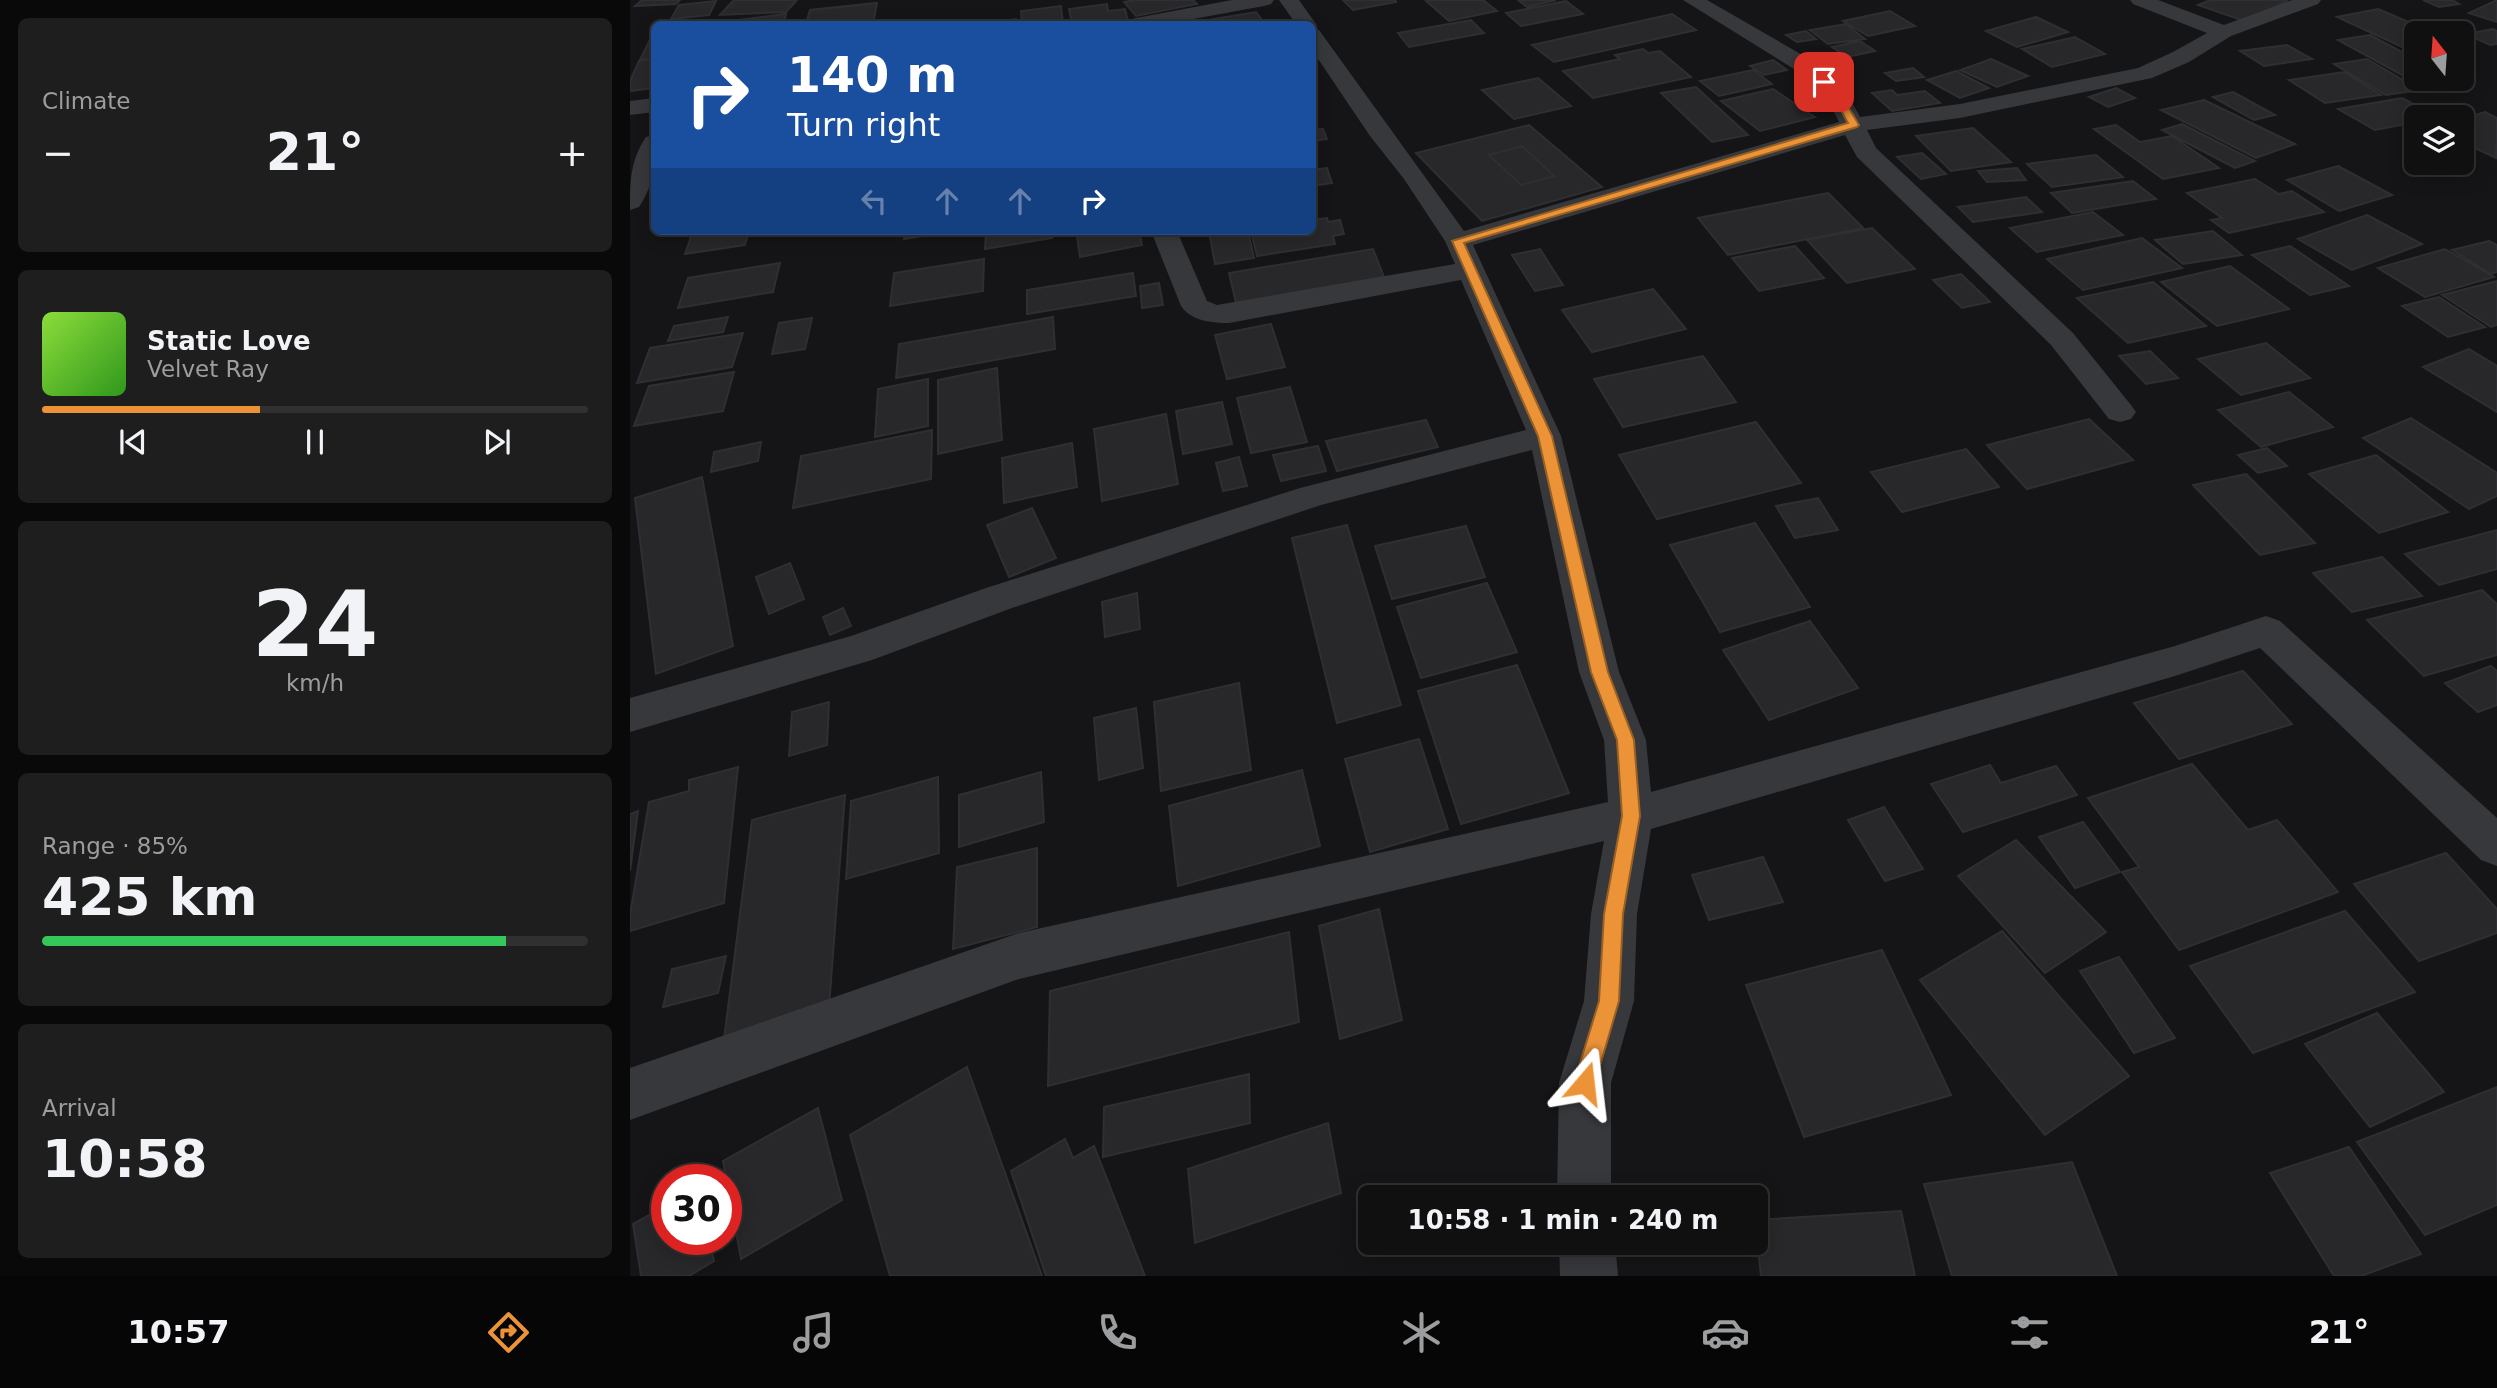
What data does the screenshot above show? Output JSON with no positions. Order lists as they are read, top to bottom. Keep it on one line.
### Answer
{"north":"top","page":{"tile":["Climate",["24","km/h"],["Range · 85%","425 km"],["Arrival","10:58"]],"turn":["140 m","Turn right"],"heat":["−","21°","+"],"song":["Static Love","Velvet Ray"],"limit":"30","trip":"10:58 · 1 min · 240 m","tabs":["10:57","21°"]}}
